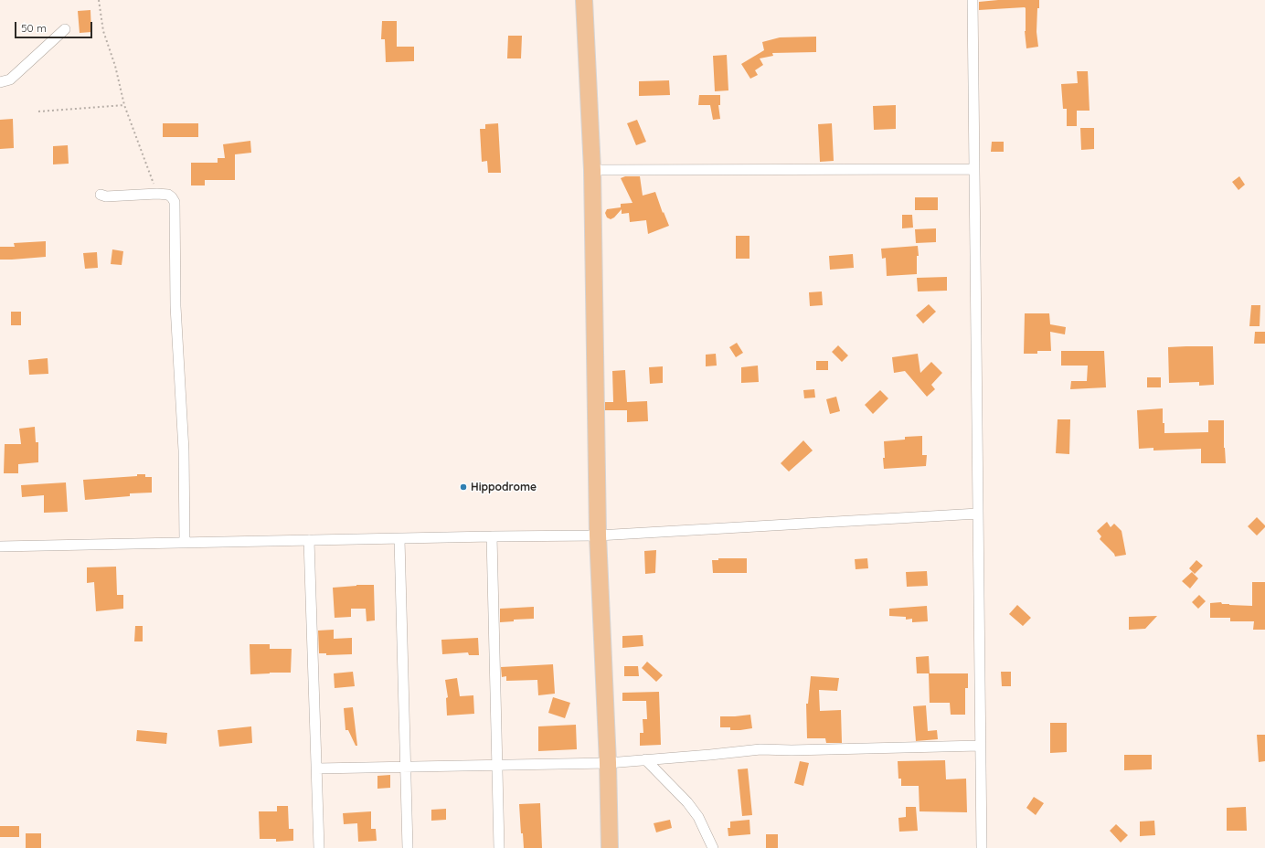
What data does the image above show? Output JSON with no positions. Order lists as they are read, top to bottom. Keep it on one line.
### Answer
{"places":["Hippodrome"],"scale_bar":"50 m"}
